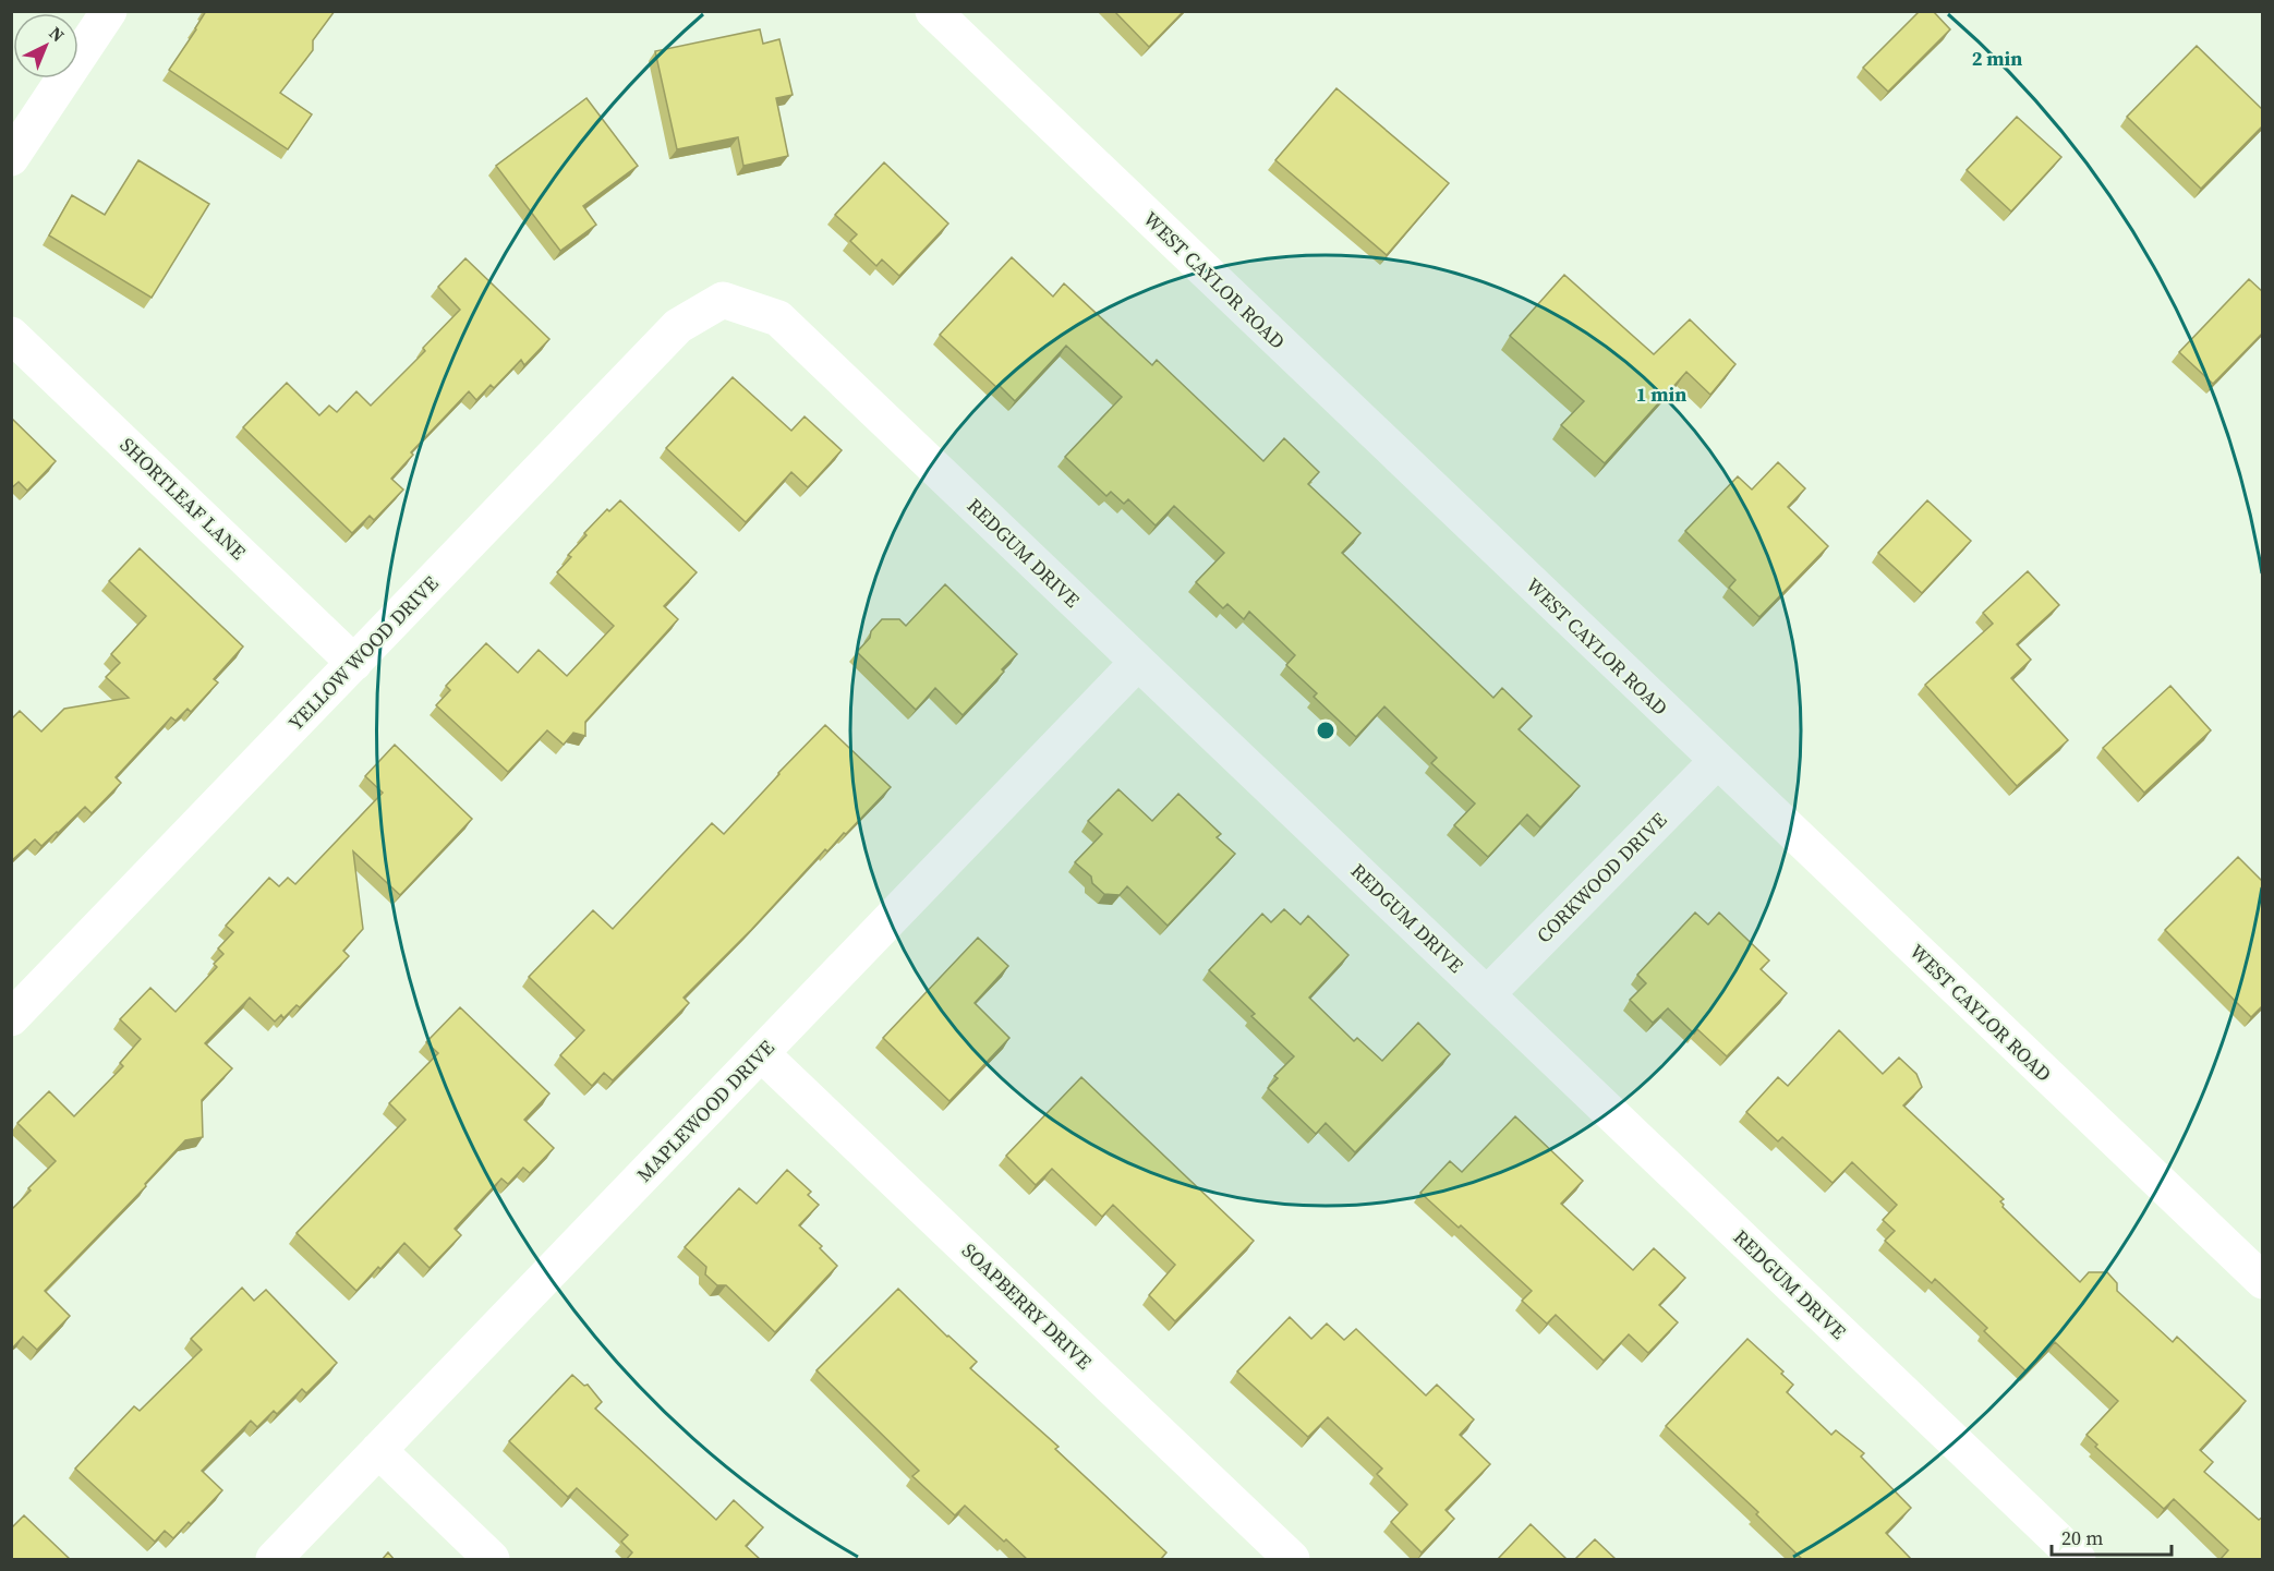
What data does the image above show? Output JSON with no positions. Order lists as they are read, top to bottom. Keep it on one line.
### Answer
{"streets":{"street":["WEST CAYLOR ROAD","SHORTLEAF LANE","REDGUM DRIVE","YELLOW WOOD DRIVE","CORKWOOD DRIVE","MAPLEWOOD DRIVE","SOAPBERRY DRIVE"]},"crossings":[["WEST CAYLOR ROAD","CORKWOOD DRIVE"],["SHORTLEAF LANE","YELLOW WOOD DRIVE"],["REDGUM DRIVE","YELLOW WOOD DRIVE"],["REDGUM DRIVE","CORKWOOD DRIVE"],["REDGUM DRIVE","MAPLEWOOD DRIVE"],["MAPLEWOOD DRIVE","SOAPBERRY DRIVE"]],"scale_bar":"20 m","north":"top right","rings":["2 min","1 min"]}
